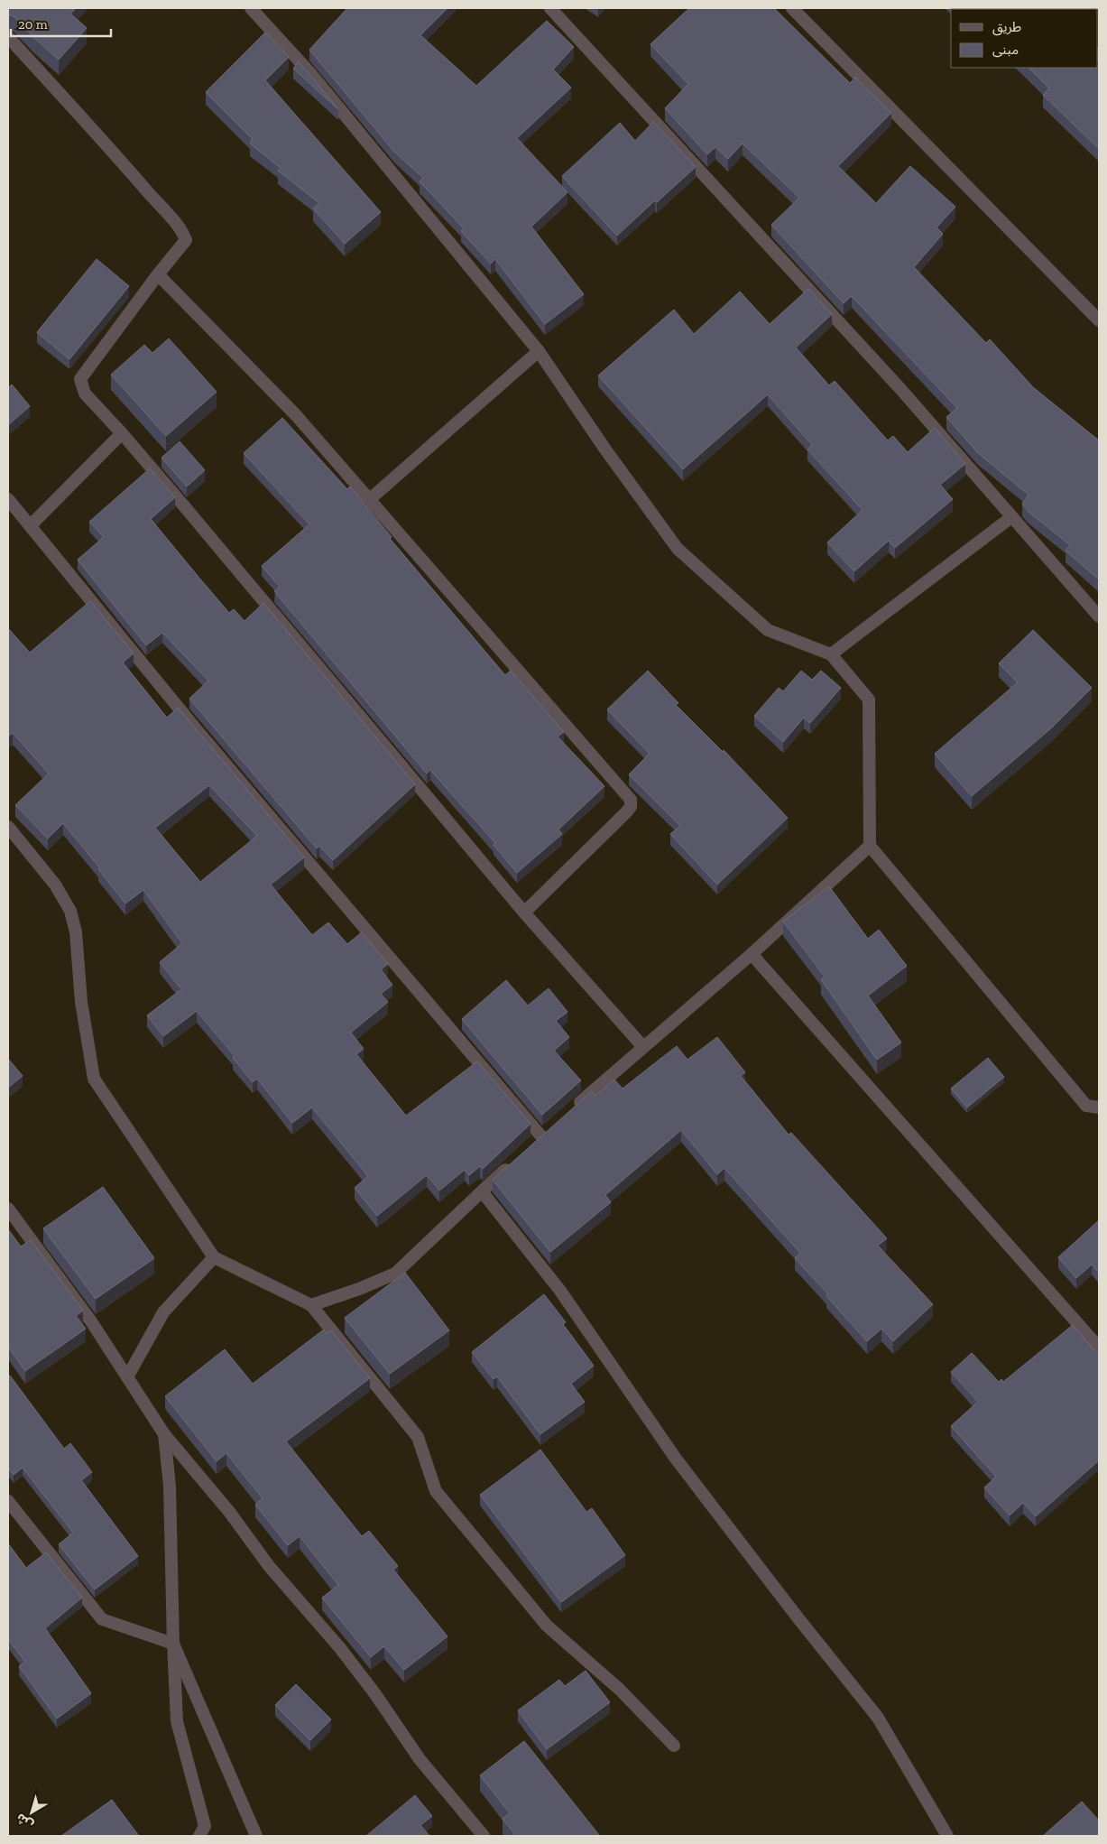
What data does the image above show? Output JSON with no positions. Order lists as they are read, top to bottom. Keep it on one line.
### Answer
{"legend":["طريق","مبنى"],"scale_bar":"20 m","north":"bottom left"}
